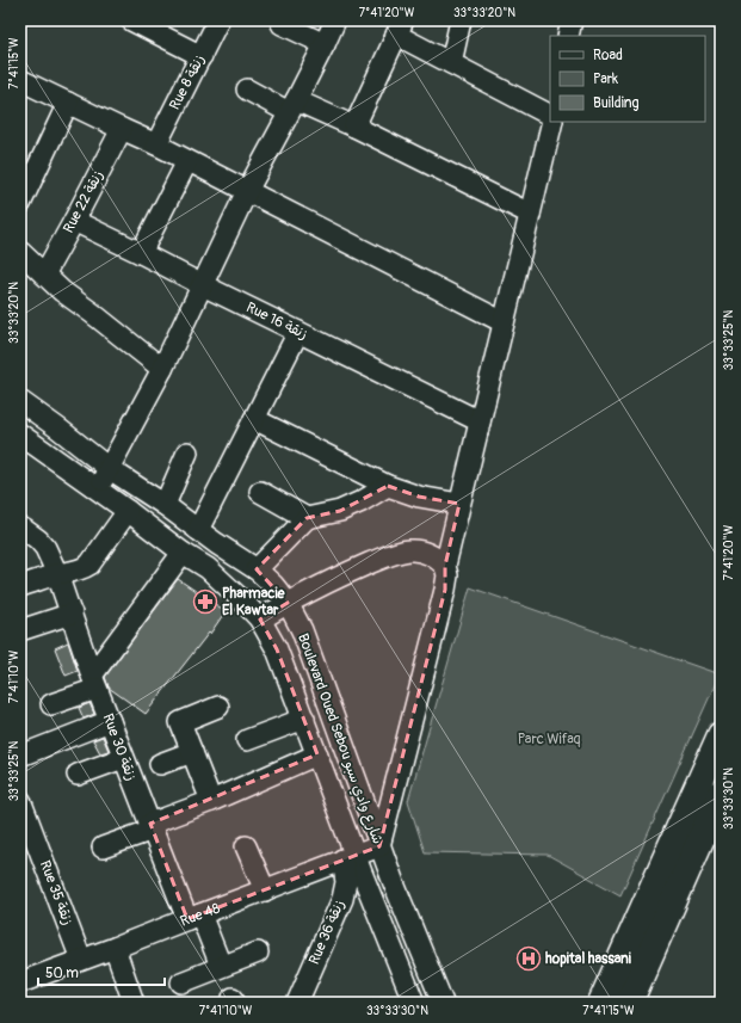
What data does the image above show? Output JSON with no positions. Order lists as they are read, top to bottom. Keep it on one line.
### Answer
{"streets":{"street":["Rue 8 زنقة","Rue 22 زنقة","Rue 16 زنقة","Boulevard Oued Sebou شارع وادي سبو","Rue 30 زنقة","Rue 35 زنقة","Rue 48","Rue 36 زنقة"]},"crossings":[["Rue 22 زنقة","Rue 16 زنقة"],["Boulevard Oued Sebou شارع وادي سبو","Rue 48"],["Boulevard Oued Sebou شارع وادي سبو","Rue 36 زنقة"],["Rue 30 زنقة","Rue 48"],["Rue 35 زنقة","Rue 48"],["Rue 48","Rue 36 زنقة"]],"parks":["Parc Wifaq"],"places":{"pharmacy":["Pharmacie El Kawtar"],"hospital":["hopital hassani"]},"legend":["Road","Park","Building"],"scale_bar":"50 m","coordinates":["7°41'20\"W","33°33'20\"N","7°41'15\"W","33°33'25\"N","7°41'10\"W","33°33'30\"N"]}
